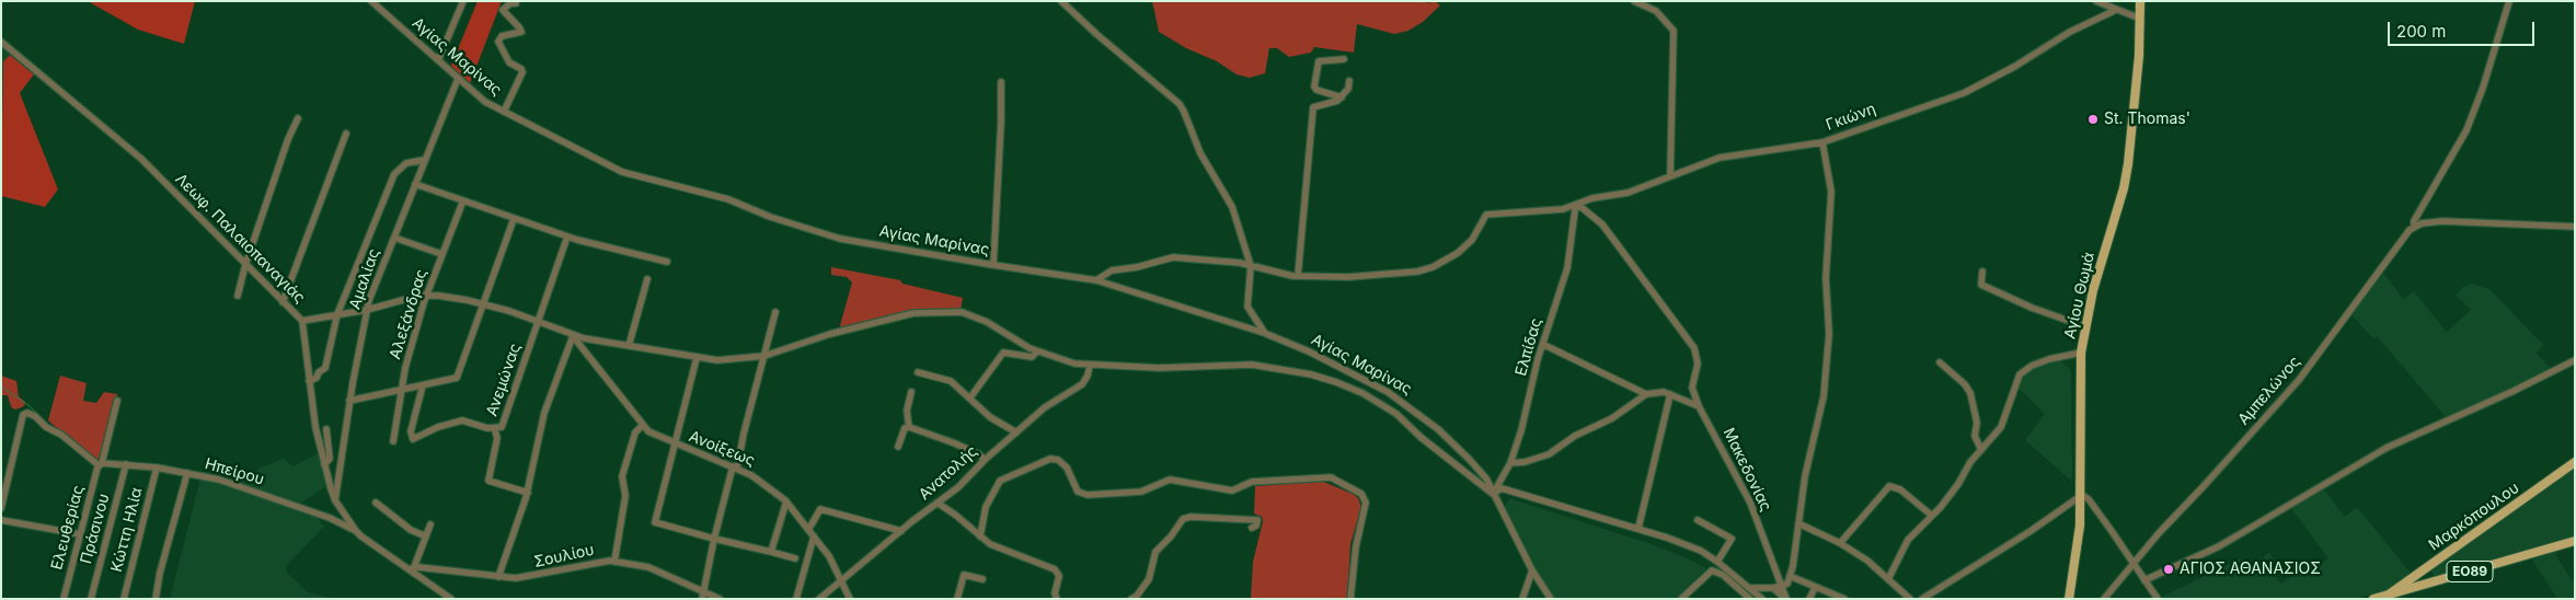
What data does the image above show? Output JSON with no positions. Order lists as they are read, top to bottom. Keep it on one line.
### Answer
{"streets":{"main road":["Αγίου Θωμά","Μαρκόπουλου","ΕΟ89"],"street":["Αγίας Μαρίνας","Γκιώνη","Λεωφ. Παλαιοπαναγιάς","Αμαλίας","Αλεξάνδρας","Ελπίδας","Ανεμώνας","Αμπελώνος","Ανοίξεως","Μακεδονίας","Ηπείρου","Ανατολής","Ελευθερίας","Πράσινου","Κώττη Ηλία","Σουλίου"]},"crossings":[["Αγίας Μαρίνας","Αμαλίας"],["Αγίας Μαρίνας","Ελπίδας"],["Γκιώνη","Ελπίδας"],["Γκιώνη","Μακεδονίας"],["Λεωφ. Παλαιοπαναγιάς","Αμαλίας"],["Λεωφ. Παλαιοπαναγιάς","Ηπείρου"],["Λεωφ. Παλαιοπαναγιάς","Σουλίου"],["Ελπίδας","Μακεδονίας"],["Ανοίξεως","Ανατολής"],["Ηπείρου","Ελευθερίας"],["Ηπείρου","Πράσινου"],["Ηπείρου","Κώττη Ηλία"],["Μαρκόπουλου","ΕΟ89"]],"places":["St. Thomas'","ΑΓΙΟΣ ΑΘΑΝΑΣΙΟΣ"],"scale_bar":"200 m"}
